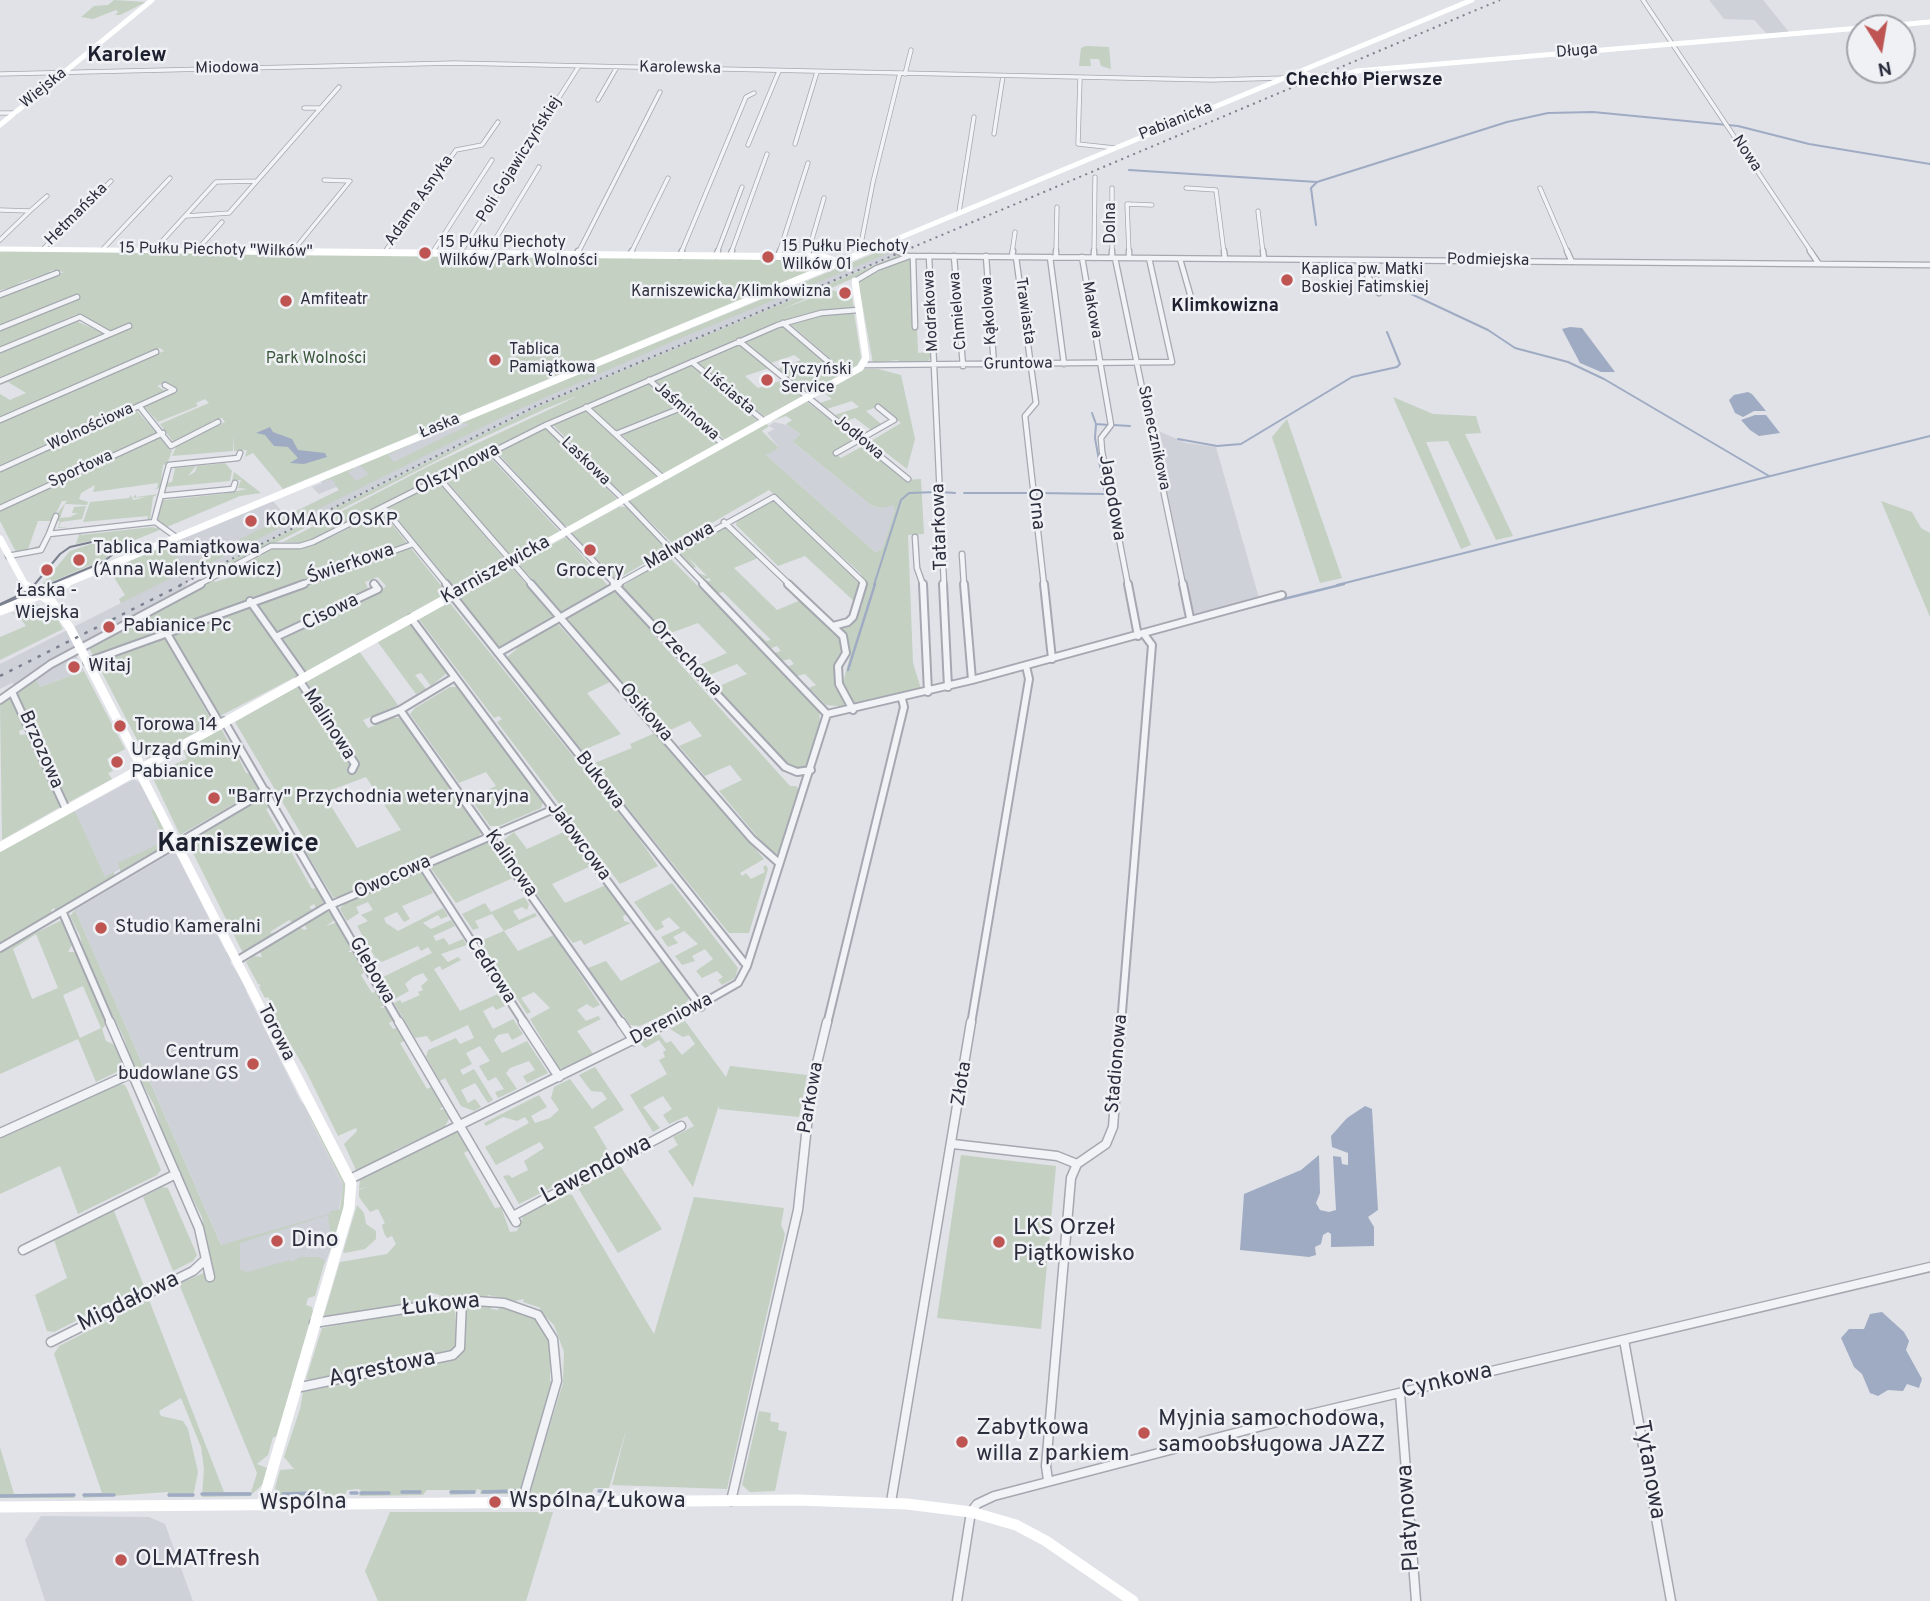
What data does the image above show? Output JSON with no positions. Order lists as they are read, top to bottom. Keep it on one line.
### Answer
{"streets":{"main road":["Łaska","Torowa"],"street":["Długa","Miodowa","Karolewska","Wiejska","Pabianicka","Nowa","Poli Gojawiczyńskiej","Adama Asnyka","Hetmańska","Dolna","15 Pułku Piechoty \"Wilków\"","Podmiejska","Makowa","Modrakowa","Chmielowa","Kąkolowa","Trawiasta","Gruntowa","Liściasta","Jaśminowa","Wolnościowa","Jodłowa","Słonecznikowa","Laskowa","Sportowa","Olszynowa","Jagodowa","Orna","Tatarkowa","Malwowa","Świerkowa","Karniszewicka","Cisowa","Orzechowa","Osikowa","Malinowa","Brzozowa","Bukowa","Jałowcowa","Kalinowa","Owocowa","Glebowa","Cedrowa","Dereniowa","Stadionowa","Złota","Parkowa","Lawendowa","Migdałowa","Łukowa","Agrestowa","Cynkowa","Tytanowa","Wspólna","Platynowa"]},"crossings":[["Długa","Pabianicka"],["Długa","Nowa"],["Miodowa","Karolewska"],["Miodowa","Wiejska"],["Karolewska","Pabianicka"],["Karolewska","Poli Gojawiczyńskiej"],["Pabianicka","Podmiejska"],["Pabianicka","Łaska"],["Nowa","Podmiejska"],["Poli Gojawiczyńskiej","15 Pułku Piechoty \"Wilków\""],["Adama Asnyka","15 Pułku Piechoty \"Wilków\""],["Hetmańska","15 Pułku Piechoty \"Wilków\""],["Dolna","Podmiejska"],["Dolna","Słonecznikowa"],["15 Pułku Piechoty \"Wilków\"","Łaska"],["Podmiejska","Makowa"],["Podmiejska","Modrakowa"],["Podmiejska","Chmielowa"],["Podmiejska","Kąkolowa"],["Podmiejska","Trawiasta"],["Podmiejska","Gruntowa"],["Podmiejska","Łaska"],["Podmiejska","Słonecznikowa"],["Makowa","Gruntowa"],["Makowa","Jagodowa"],["Modrakowa","Gruntowa"],["Modrakowa","Tatarkowa"],["Chmielowa","Gruntowa"],["Kąkolowa","Gruntowa"],["Trawiasta","Gruntowa"],["Trawiasta","Orna"],["Gruntowa","Słonecznikowa"],["Gruntowa","Jagodowa"],["Gruntowa","Orna"],["Gruntowa","Tatarkowa"],["Gruntowa","Karniszewicka"],["Liściasta","Olszynowa"],["Liściasta","Karniszewicka"],["Jaśminowa","Olszynowa"],["Jaśminowa","Karniszewicka"],["Łaska","Torowa"],["Jodłowa","Olszynowa"],["Jodłowa","Karniszewicka"],["Laskowa","Olszynowa"],["Laskowa","Malwowa"],["Laskowa","Karniszewicka"],["Laskowa","Dereniowa"],["Olszynowa","Orzechowa"],["Olszynowa","Osikowa"],["Olszynowa","Brzozowa"],["Olszynowa","Bukowa"],["Olszynowa","Torowa"],["Jagodowa","Stadionowa"],["Malwowa","Orzechowa"],["Malwowa","Osikowa"],["Malwowa","Bukowa"],["Świerkowa","Bukowa"],["Świerkowa","Glebowa"],["Świerkowa","Torowa"],["Karniszewicka","Orzechowa"],["Karniszewicka","Osikowa"],["Karniszewicka","Malinowa"],["Karniszewicka","Brzozowa"],["Karniszewicka","Bukowa"],["Karniszewicka","Jałowcowa"],["Karniszewicka","Glebowa"],["Karniszewicka","Torowa"],["Orzechowa","Dereniowa"],["Osikowa","Dereniowa"],["Bukowa","Dereniowa"],["Jałowcowa","Owocowa"],["Jałowcowa","Dereniowa"],["Kalinowa","Owocowa"],["Kalinowa","Dereniowa"],["Owocowa","Glebowa"],["Owocowa","Cedrowa"],["Owocowa","Torowa"],["Glebowa","Dereniowa"],["Glebowa","Lawendowa"],["Cedrowa","Dereniowa"],["Dereniowa","Torowa"],["Złota","Wspólna"],["Parkowa","Wspólna"],["Łukowa","Agrestowa"],["Łukowa","Wspólna"],["Cynkowa","Tytanowa"],["Cynkowa","Wspólna"],["Cynkowa","Platynowa"]],"districts":["Karolew","Chechło Pierwsze","Klimkowizna","Karniszewice"],"parks":["Park Wolności"],"places":["15 Pułku Piechoty Wilków/Park Wolności","15 Pułku Piechoty Wilków 01","Kaplica pw. Matki Boskiej Fatimskiej","Karniszewicka/Klimkowizna","Amfiteatr","Tablica Pamiątkowa","Tyczyński Service","KOMAKO OSKP","Grocery","Tablica Pamiątkowa (Anna Walentynowicz)","Łaska - Wiejska","Pabianice Pc","Witaj","Torowa 14","Urząd Gminy Pabianice","\"Barry\" Przychodnia weterynaryjna","Studio Kameralni","Centrum budowlane GS","Dino","LKS Orzeł Piątkowisko","Myjnia samochodowa, samoobsługowa JAZZ","Zabytkowa willa z parkiem","Wspólna/Łukowa","OLMATfresh"],"north":"bottom"}
